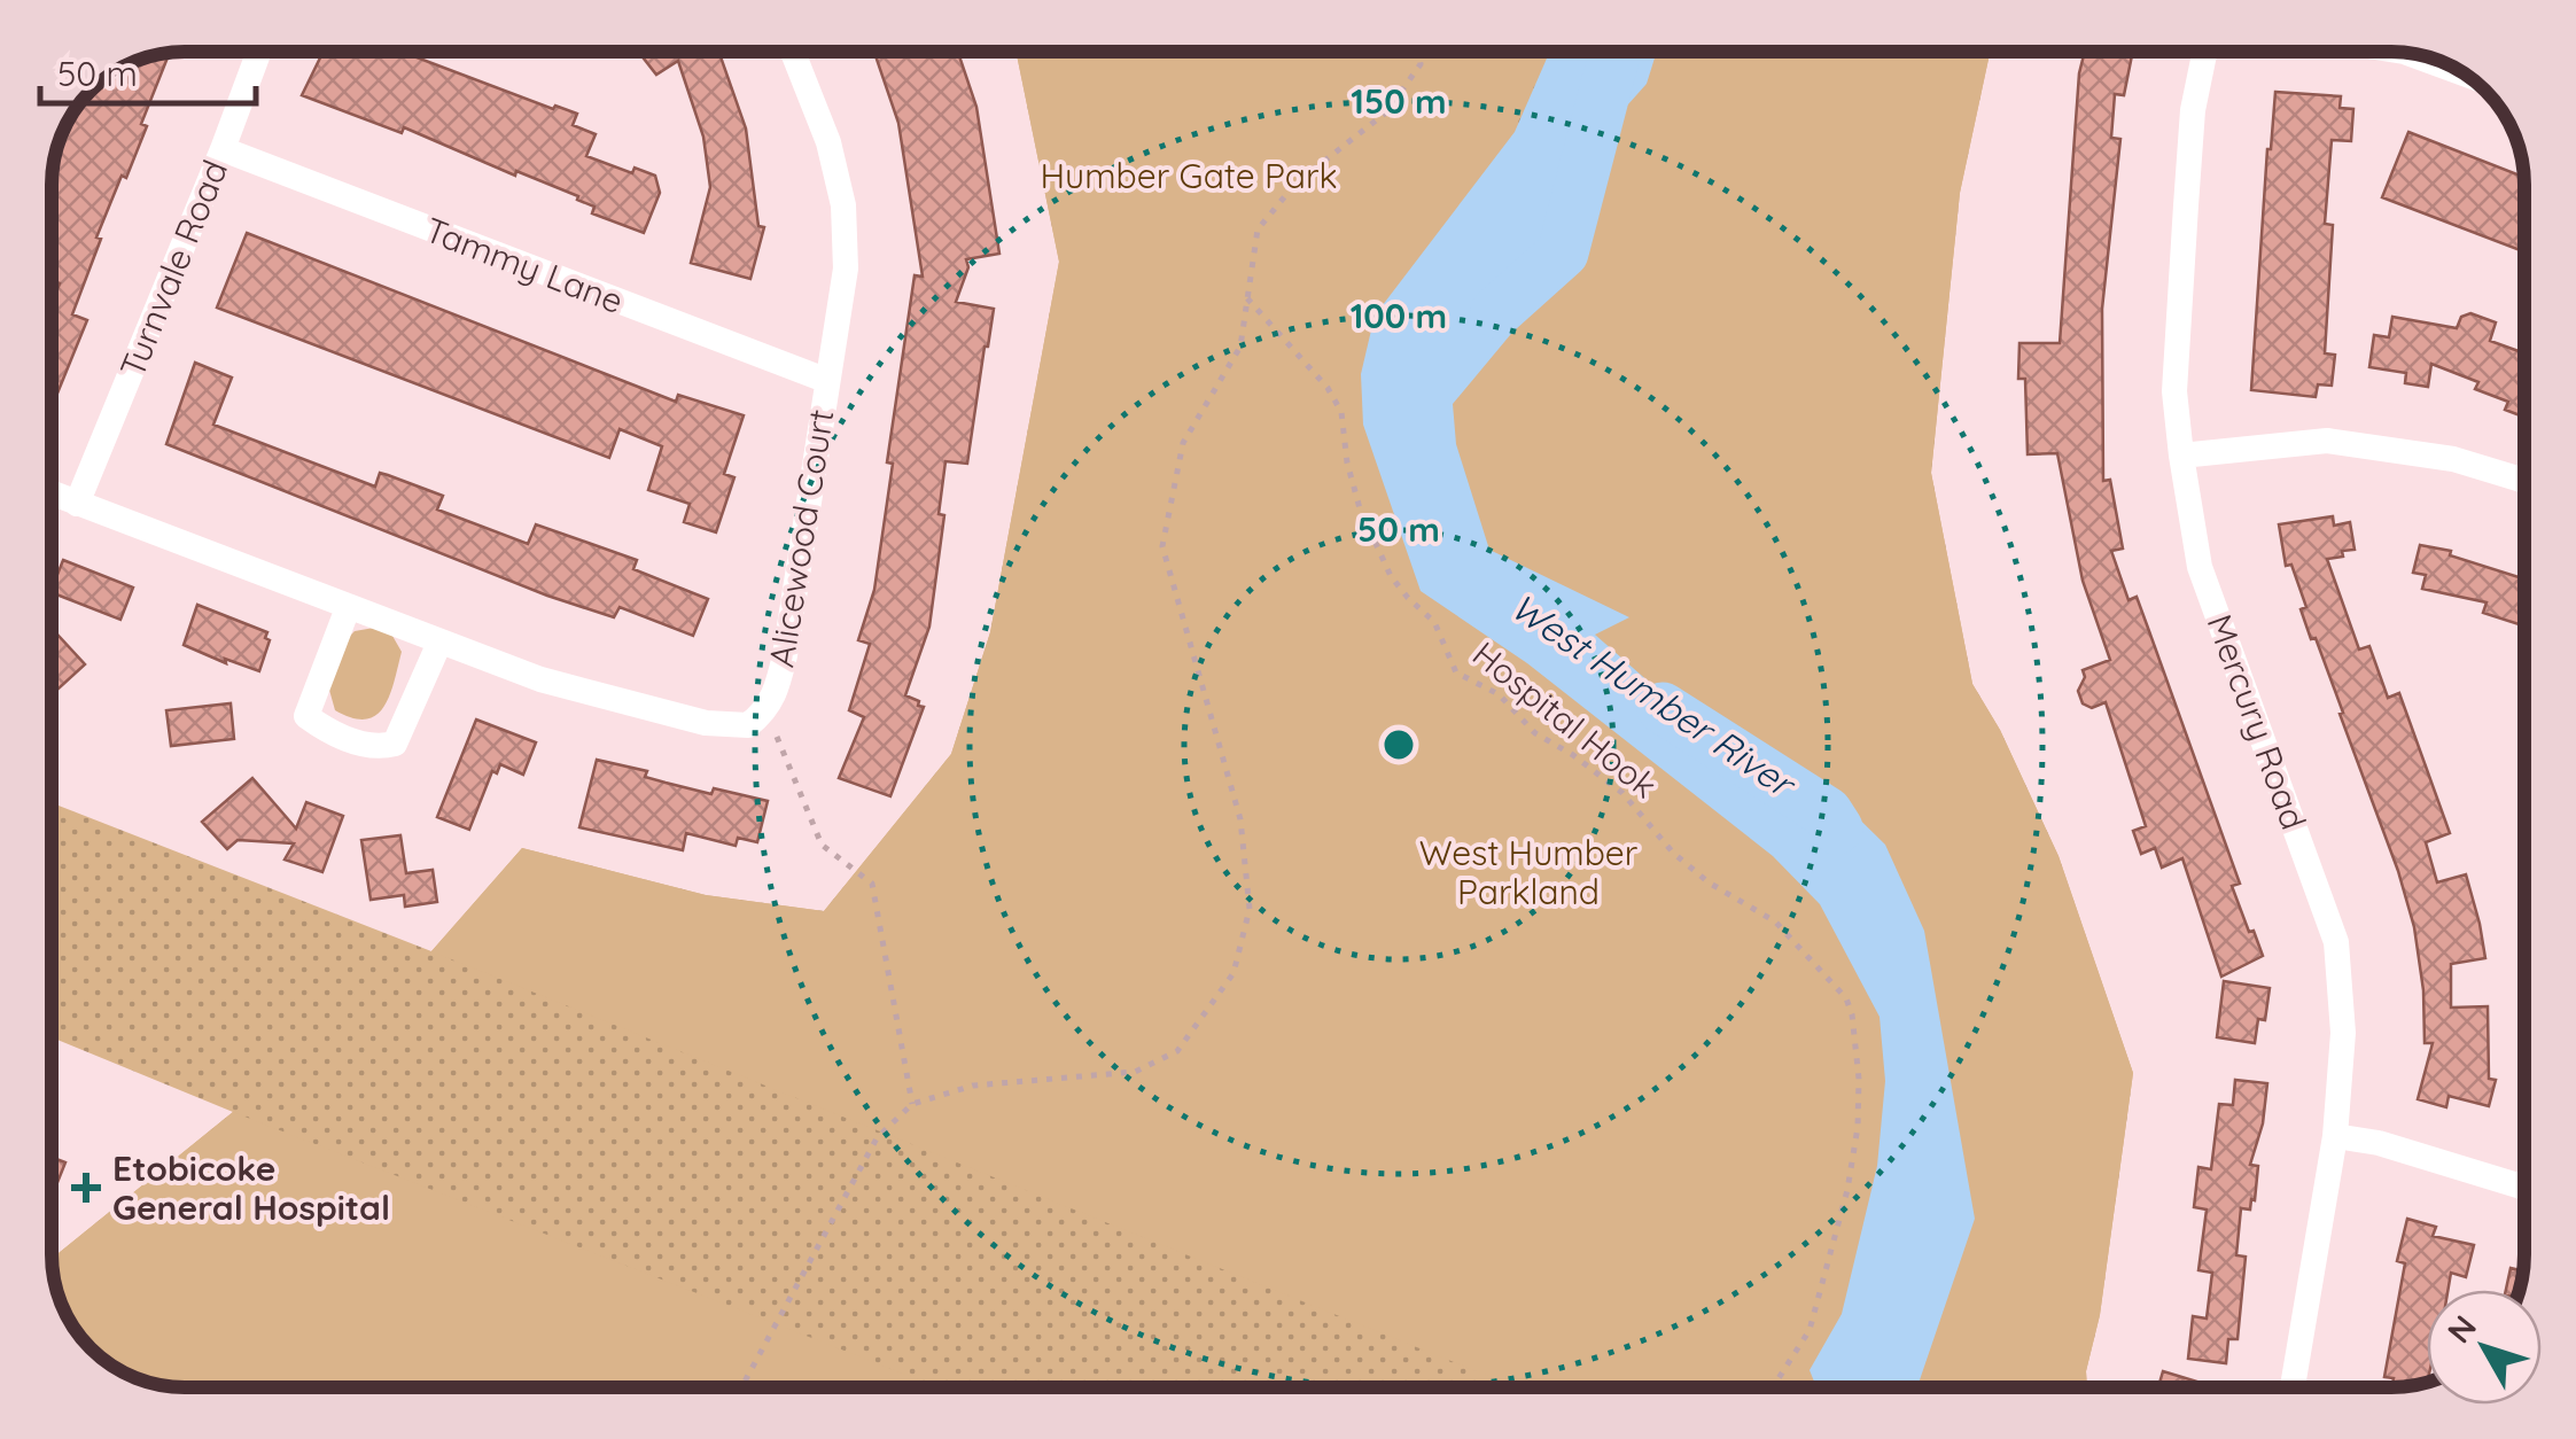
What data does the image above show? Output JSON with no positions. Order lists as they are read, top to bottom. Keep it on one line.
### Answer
{"streets":{"street":["Tammy Lane","Turnvale Road","Alicewood Court","Mercury Road"],"path":["Hospital Hook"]},"crossings":[["Tammy Lane","Turnvale Road"],["Tammy Lane","Alicewood Court"],["Turnvale Road","Alicewood Court"]],"water":["West Humber River"],"parks":["Humber Gate Park","West Humber Parkland"],"places":{"health":["Etobicoke General Hospital"]},"scale_bar":"50 m","north":"top left","rings":["150 m","100 m","50 m"]}
